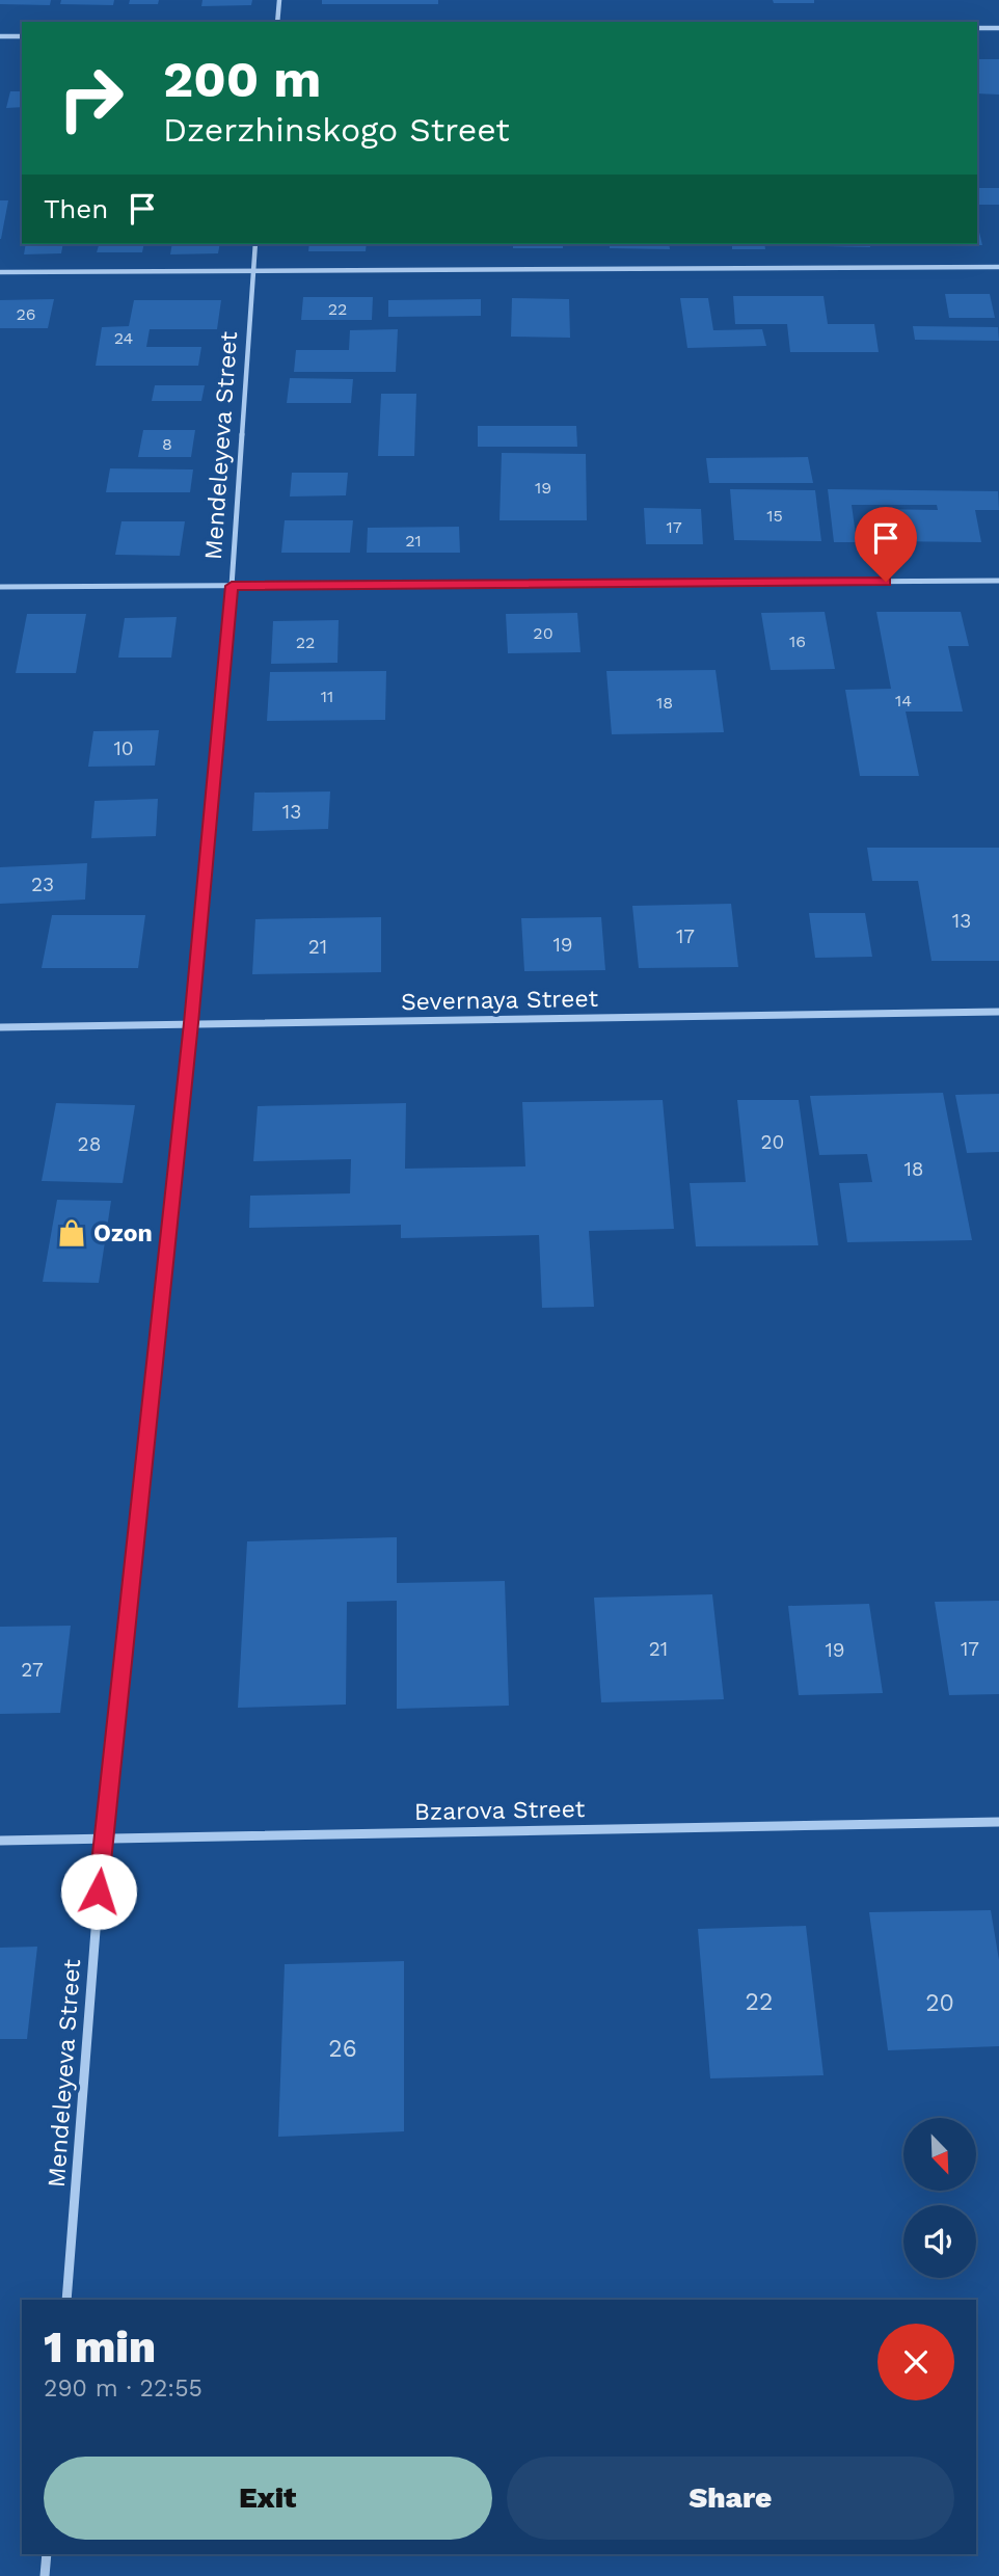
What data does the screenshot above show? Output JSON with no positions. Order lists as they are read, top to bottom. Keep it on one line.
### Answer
{"streets":{"street":["Mendeleyeva Street","Severnaya Street","Bzarova Street"]},"crossings":[["Mendeleyeva Street","Severnaya Street"],["Mendeleyeva Street","Bzarova Street"]],"places":{"shop":["Ozon"]},"house_numbers":["22","26","24","8","19","15","17","21","20","16","22","11","14","18","10","13","23","13","17","19","21","20","28","18","21","17","19","27","22","20","26"],"north":"bottom right","page":{"turn":["200 m","Dzerzhinskogo Street"],"then":"Then","heading":["1 min","290 m · 22:55"],"buttons":["Exit","Share"]}}
